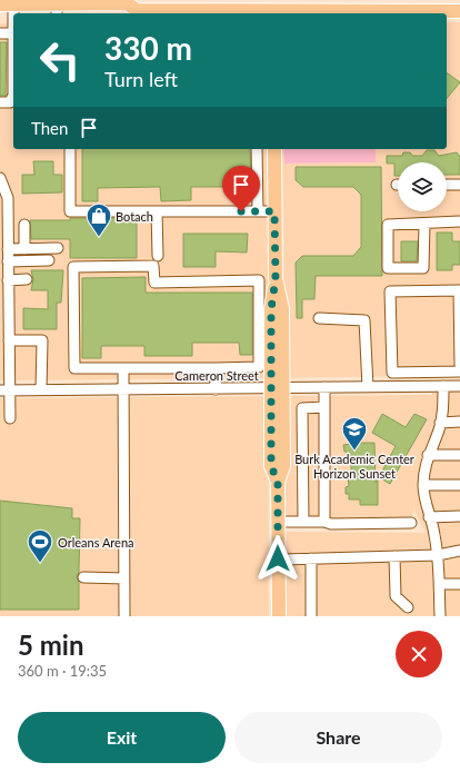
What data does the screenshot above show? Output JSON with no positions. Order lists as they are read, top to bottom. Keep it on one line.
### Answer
{"streets":{"street":["Cameron Street"]},"places":{"shop":["Botach"],"school or university":["Burk Academic Center Horizon Sunset"],"sports":["Orleans Arena"]},"page":{"turn":["330 m","Turn left"],"then":"Then","heading":["5 min","360 m · 19:35"],"buttons":["Exit","Share"]}}
